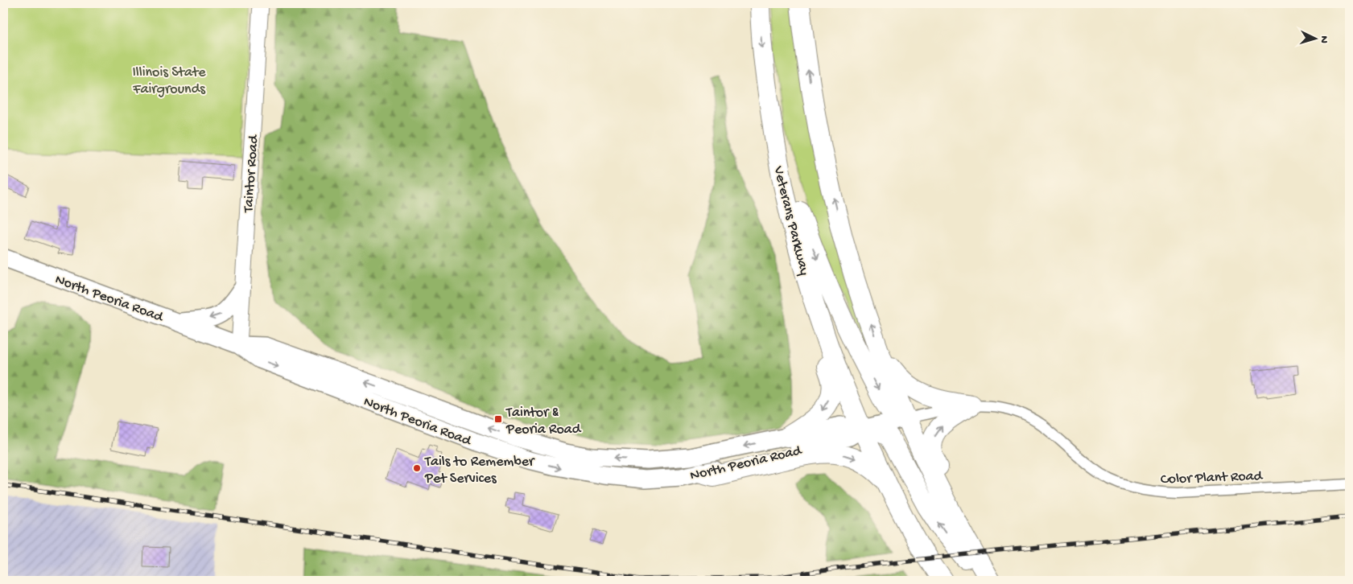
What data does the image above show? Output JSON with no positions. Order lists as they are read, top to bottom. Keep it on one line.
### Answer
{"streets":{"highway":["Veterans Parkway"],"main road":["Taintor Road","North Peoria Road"],"street":["Color Plant Road"]},"crossings":[["Taintor Road","North Peoria Road"],["Veterans Parkway","North Peoria Road"],["North Peoria Road","Color Plant Road"]],"parks":["Illinois State Fairgrounds"],"places":{"transit":["Taintor & Peoria Road"],"other":["Tails to Remember Pet Services"]},"north":"right"}
